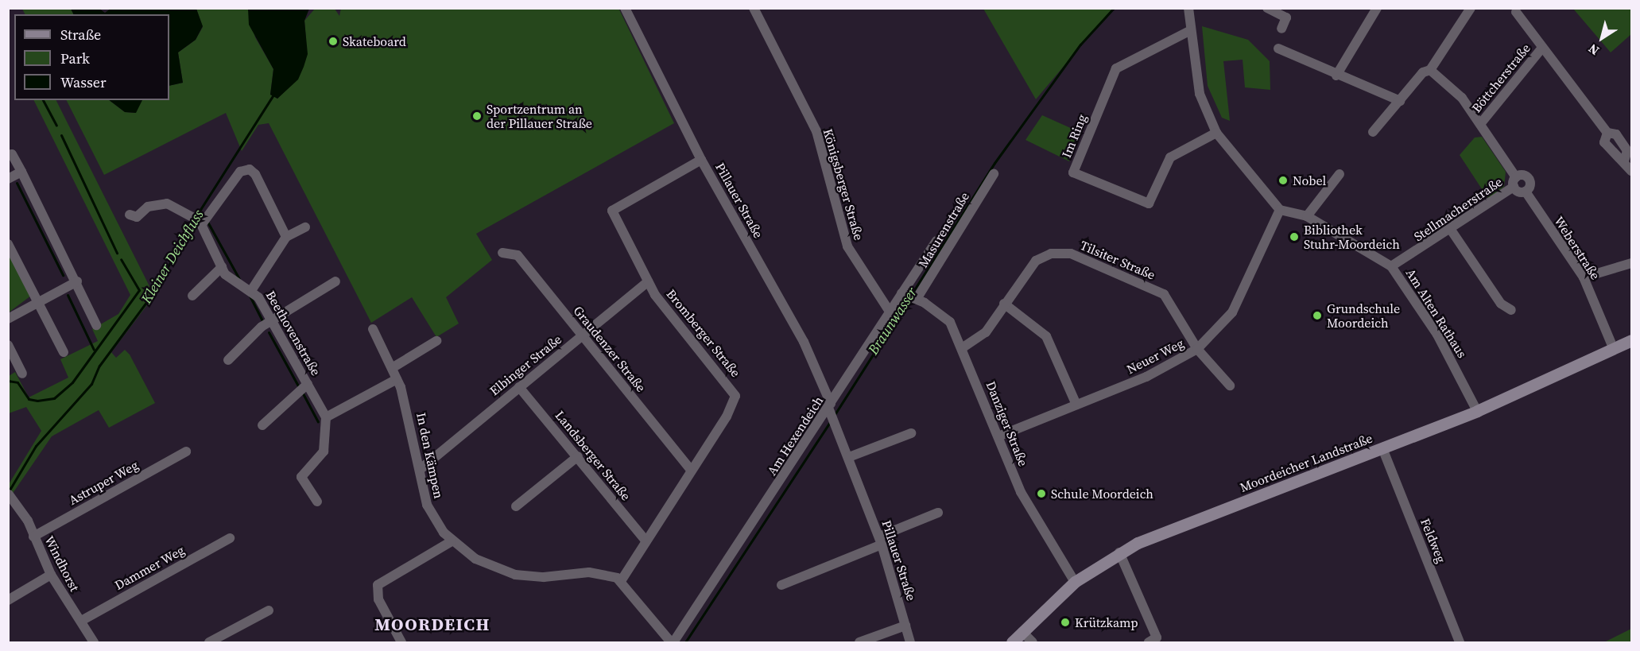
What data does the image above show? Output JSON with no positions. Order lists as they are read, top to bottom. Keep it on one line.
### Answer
{"streets":{"main road":["Moordeicher Landstraße"],"street":["Böttcherstraße","Im Ring","Königsberger Straße","Pillauer Straße","Stellmacherstraße","Masurenstraße","Weberstraße","Tilsiter Straße","Am Alten Rathaus","Beethovenstraße","Bromberger Straße","Graudenzer Straße","Neuer Weg","Elbinger Straße","Danziger Straße","Am Hexendeich","In den Kämpen","Landsberger Straße","Astruper Weg","Feldweg","Windhorst","Dammer Weg"]},"crossings":[["Königsberger Straße","Am Hexendeich"],["Pillauer Straße","Bromberger Straße"],["Pillauer Straße","Am Hexendeich"],["Stellmacherstraße","Weberstraße"],["Stellmacherstraße","Am Alten Rathaus"],["Masurenstraße","Danziger Straße"],["Weberstraße","Moordeicher Landstraße"],["Tilsiter Straße","Neuer Weg"],["Tilsiter Straße","Danziger Straße"],["Am Alten Rathaus","Moordeicher Landstraße"],["Bromberger Straße","Graudenzer Straße"],["Bromberger Straße","Elbinger Straße"],["Bromberger Straße","In den Kämpen"],["Bromberger Straße","Landsberger Straße"],["Graudenzer Straße","Elbinger Straße"],["Neuer Weg","Danziger Straße"],["Elbinger Straße","In den Kämpen"],["Elbinger Straße","Landsberger Straße"],["Danziger Straße","Am Hexendeich"],["Danziger Straße","Moordeicher Landstraße"],["Moordeicher Landstraße","Feldweg"],["Astruper Weg","Windhorst"],["Windhorst","Dammer Weg"]],"districts":["MOORDEICH"],"water":["Kleiner Deichfluss","Braunwasser"],"places":["Skateboard","Sportzentrum an der Pillauer Straße","Nobel","Bibliothek Stuhr-Moordeich","Grundschule Moordeich","Schule Moordeich","Krützkamp"],"legend":["Straße","Park","Wasser"],"north":"bottom left"}
